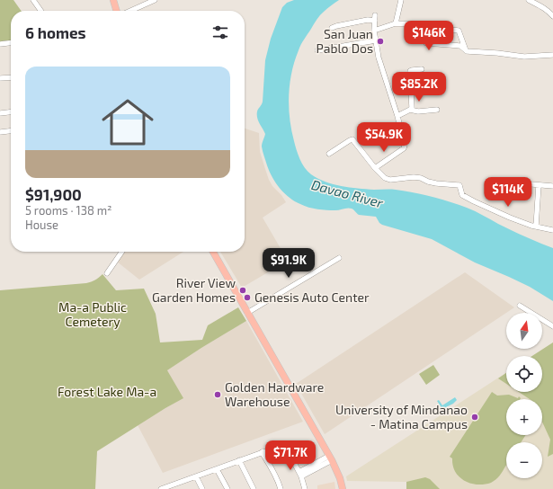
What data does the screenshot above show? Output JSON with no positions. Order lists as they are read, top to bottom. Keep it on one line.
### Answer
{"water":["Davao River"],"parks":["Ma-a Public Cemetery","Forest Lake Ma-a"],"places":["San Juan Pablo Dos","River View Garden Homes","Genesis Auto Center","Golden Hardware Warehouse","University of Mindanao - Matina Campus"],"north":"top","page":{"heading":"6 homes","price":["$146K","$85.2K","$54.9K","$114K","$91.9K","$71.7K"],"list":[{"name":"$91,900","note":"5 rooms · 138 m² · House"}],"map_buttons":["+","−"]}}
